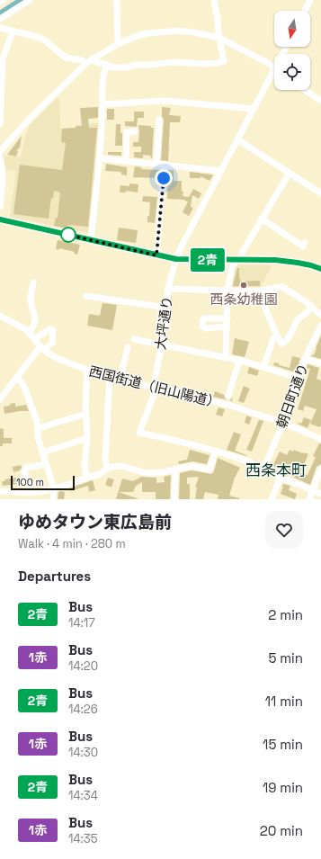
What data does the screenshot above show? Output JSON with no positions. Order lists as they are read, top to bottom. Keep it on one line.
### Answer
{"streets":{"street":["大坪通り","西国街道（旧山陽道）","朝日町通り"]},"crossings":[["大坪通り","西国街道（旧山陽道）"],["西国街道（旧山陽道）","朝日町通り"]],"districts":["西条本町"],"places":["西条幼稚園"],"lines":["bus line 2青"],"scale_bar":"100 m","north":"bottom","page":{"on_map":"2青","scale":"100 m","heading":[["ゆめタウン東広島前","Walk · 4 min · 280 m"],"Departures"],"list":[{"mark":"2青","name":"Bus","note":"14:17","value":"2 min"},{"mark":"1赤","name":"Bus","note":"14:20","value":"5 min"},{"mark":"2青","name":"Bus","note":"14:26","value":"11 min"},{"mark":"1赤","name":"Bus","note":"14:30","value":"15 min"},{"mark":"2青","name":"Bus","note":"14:34","value":"19 min"},{"mark":"1赤","name":"Bus","note":"14:35","value":"20 min"}]}}
